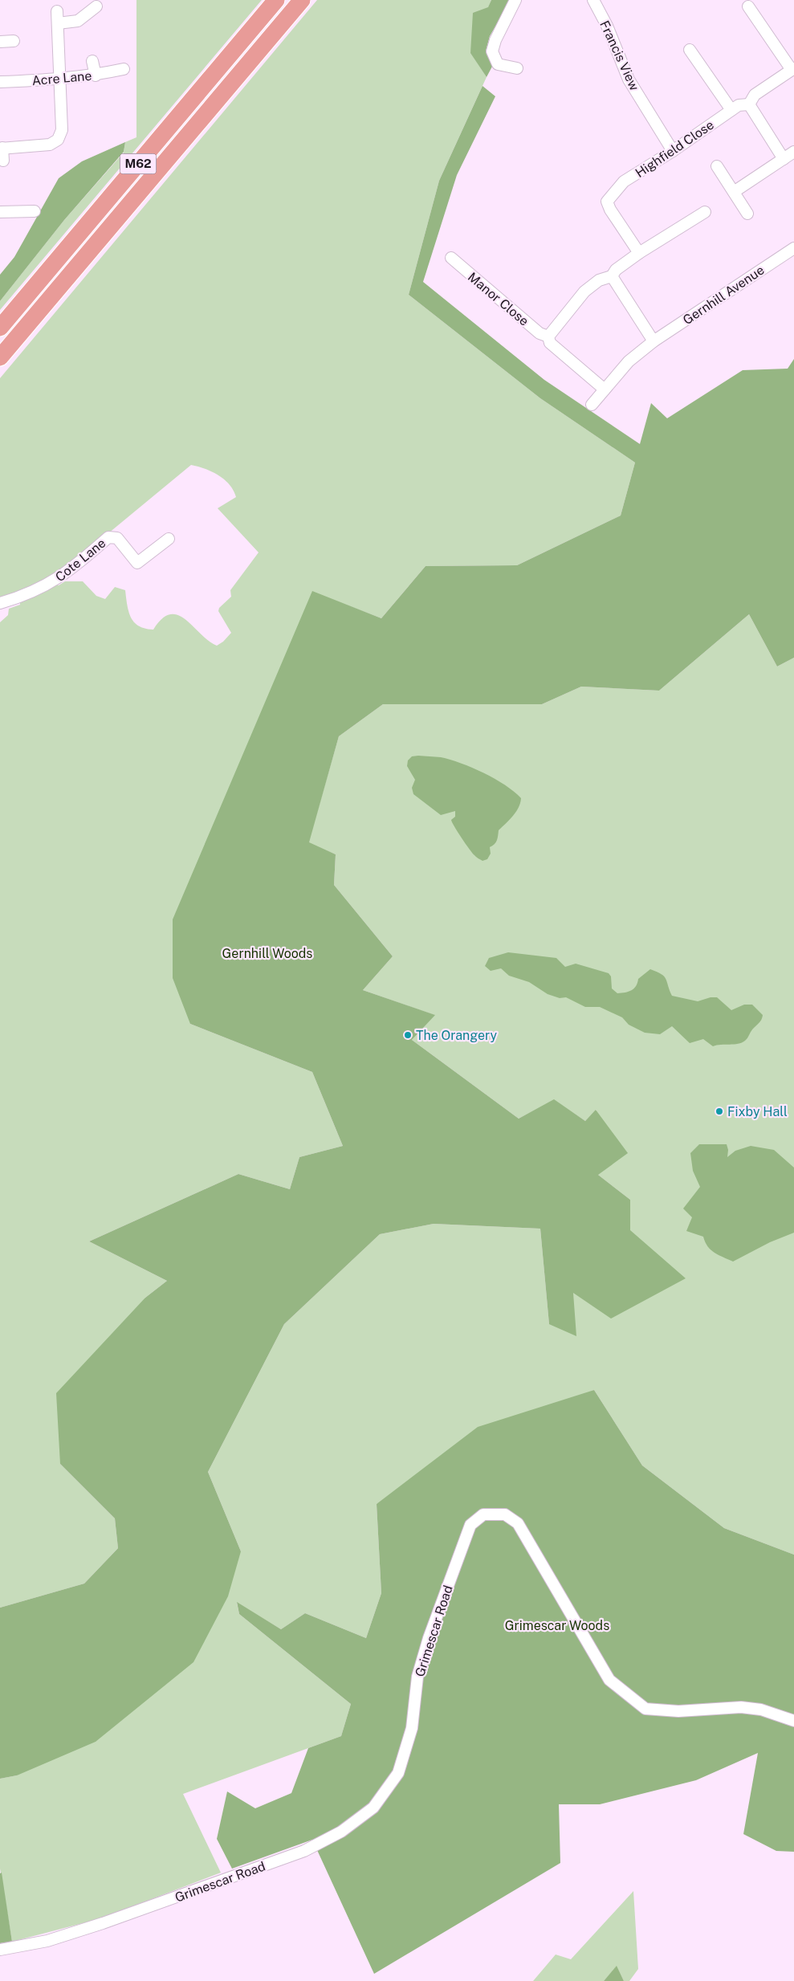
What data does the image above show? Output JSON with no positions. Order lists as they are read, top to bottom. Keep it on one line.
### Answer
{"streets":{"highway":["M62"],"street":["Francis View","Acre Lane","Highfield Close","Gernhill Avenue","Manor Close","Cote Lane","Grimescar Road"]},"crossings":[["Francis View","Highfield Close"],["Gernhill Avenue","Manor Close"]],"parks":["Gernhill Woods","Grimescar Woods"],"places":["The Orangery","Fixby Hall"]}
